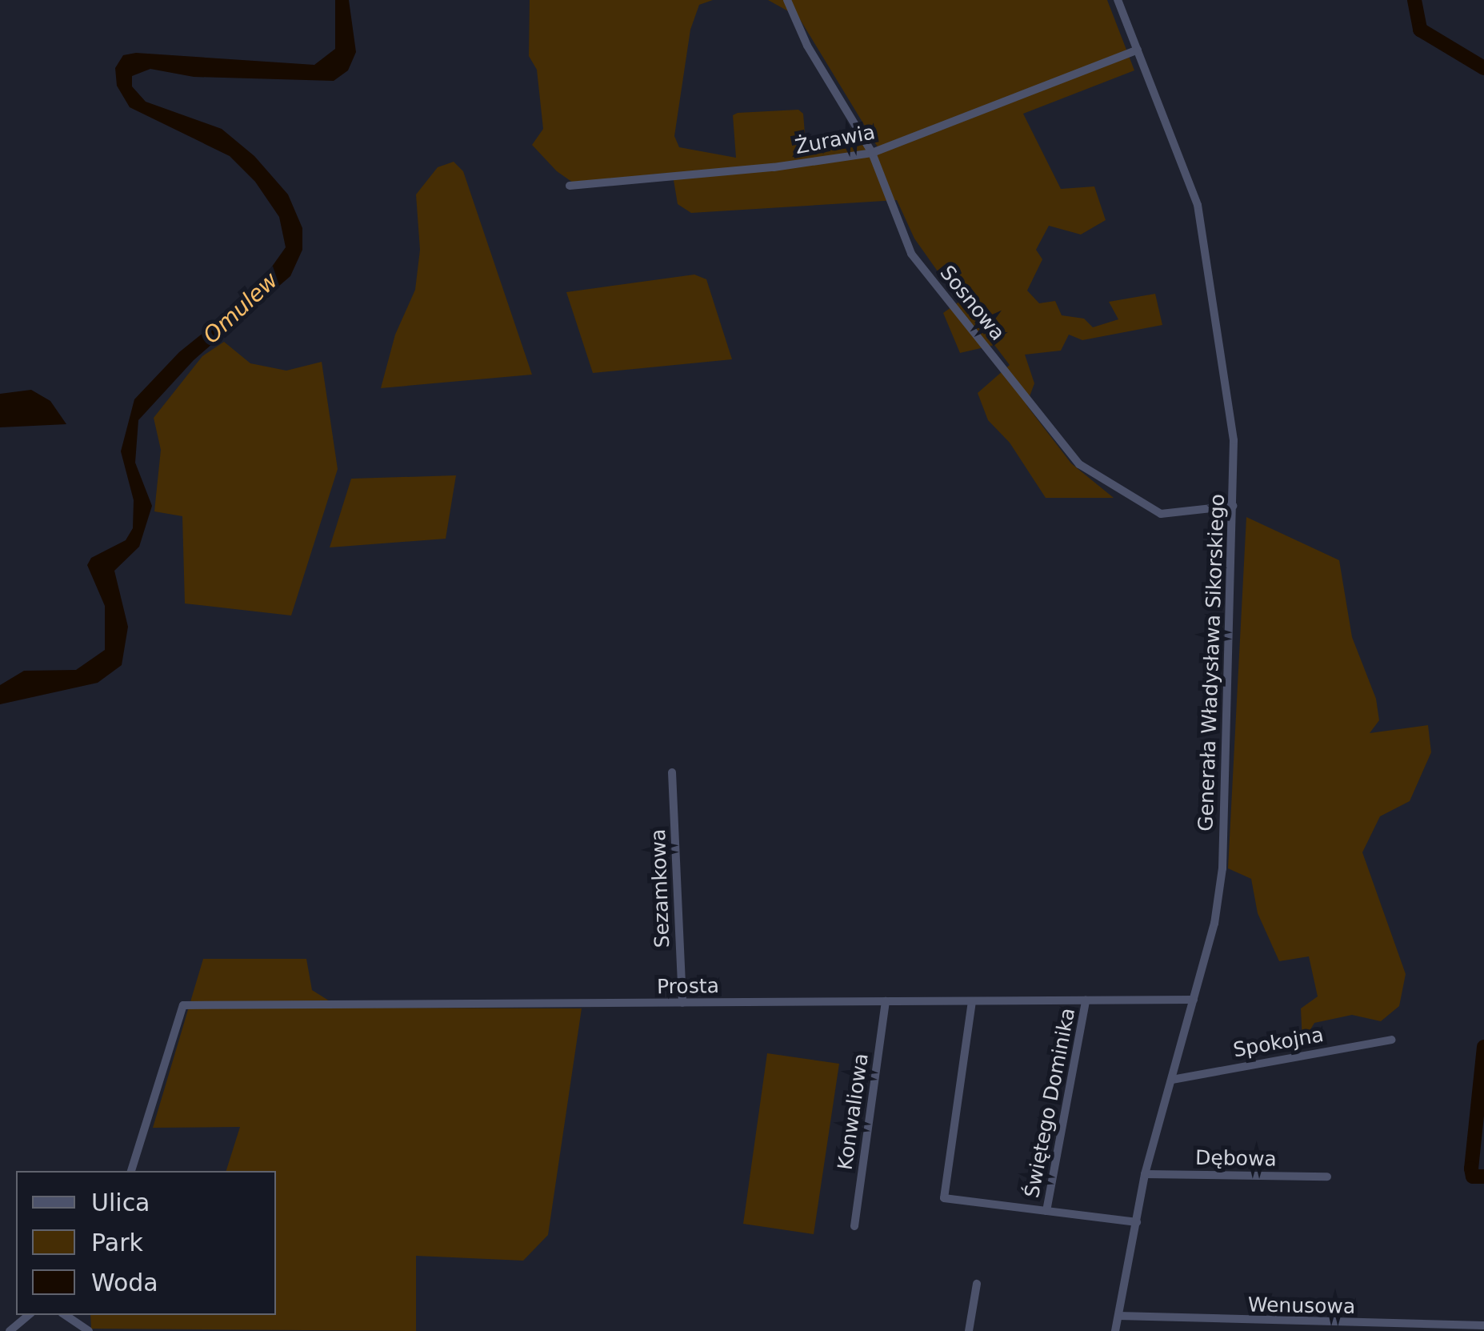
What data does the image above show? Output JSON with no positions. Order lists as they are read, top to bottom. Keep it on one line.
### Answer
{"streets":{"street":["Żurawia","Sosnowa","Generała Władysława Sikorskiego","Sezamkowa","Prosta","Spokojna","Świętego Dominika","Konwaliowa","Dębowa","Wenusowa"]},"crossings":[["Żurawia","Sosnowa"],["Żurawia","Generała Władysława Sikorskiego"],["Sosnowa","Generała Władysława Sikorskiego"],["Generała Władysława Sikorskiego","Prosta"],["Generała Władysława Sikorskiego","Spokojna"],["Generała Władysława Sikorskiego","Dębowa"],["Generała Władysława Sikorskiego","Wenusowa"],["Sezamkowa","Prosta"],["Prosta","Świętego Dominika"],["Prosta","Konwaliowa"]],"water":["Omulew"],"legend":["Ulica","Park","Woda"]}
